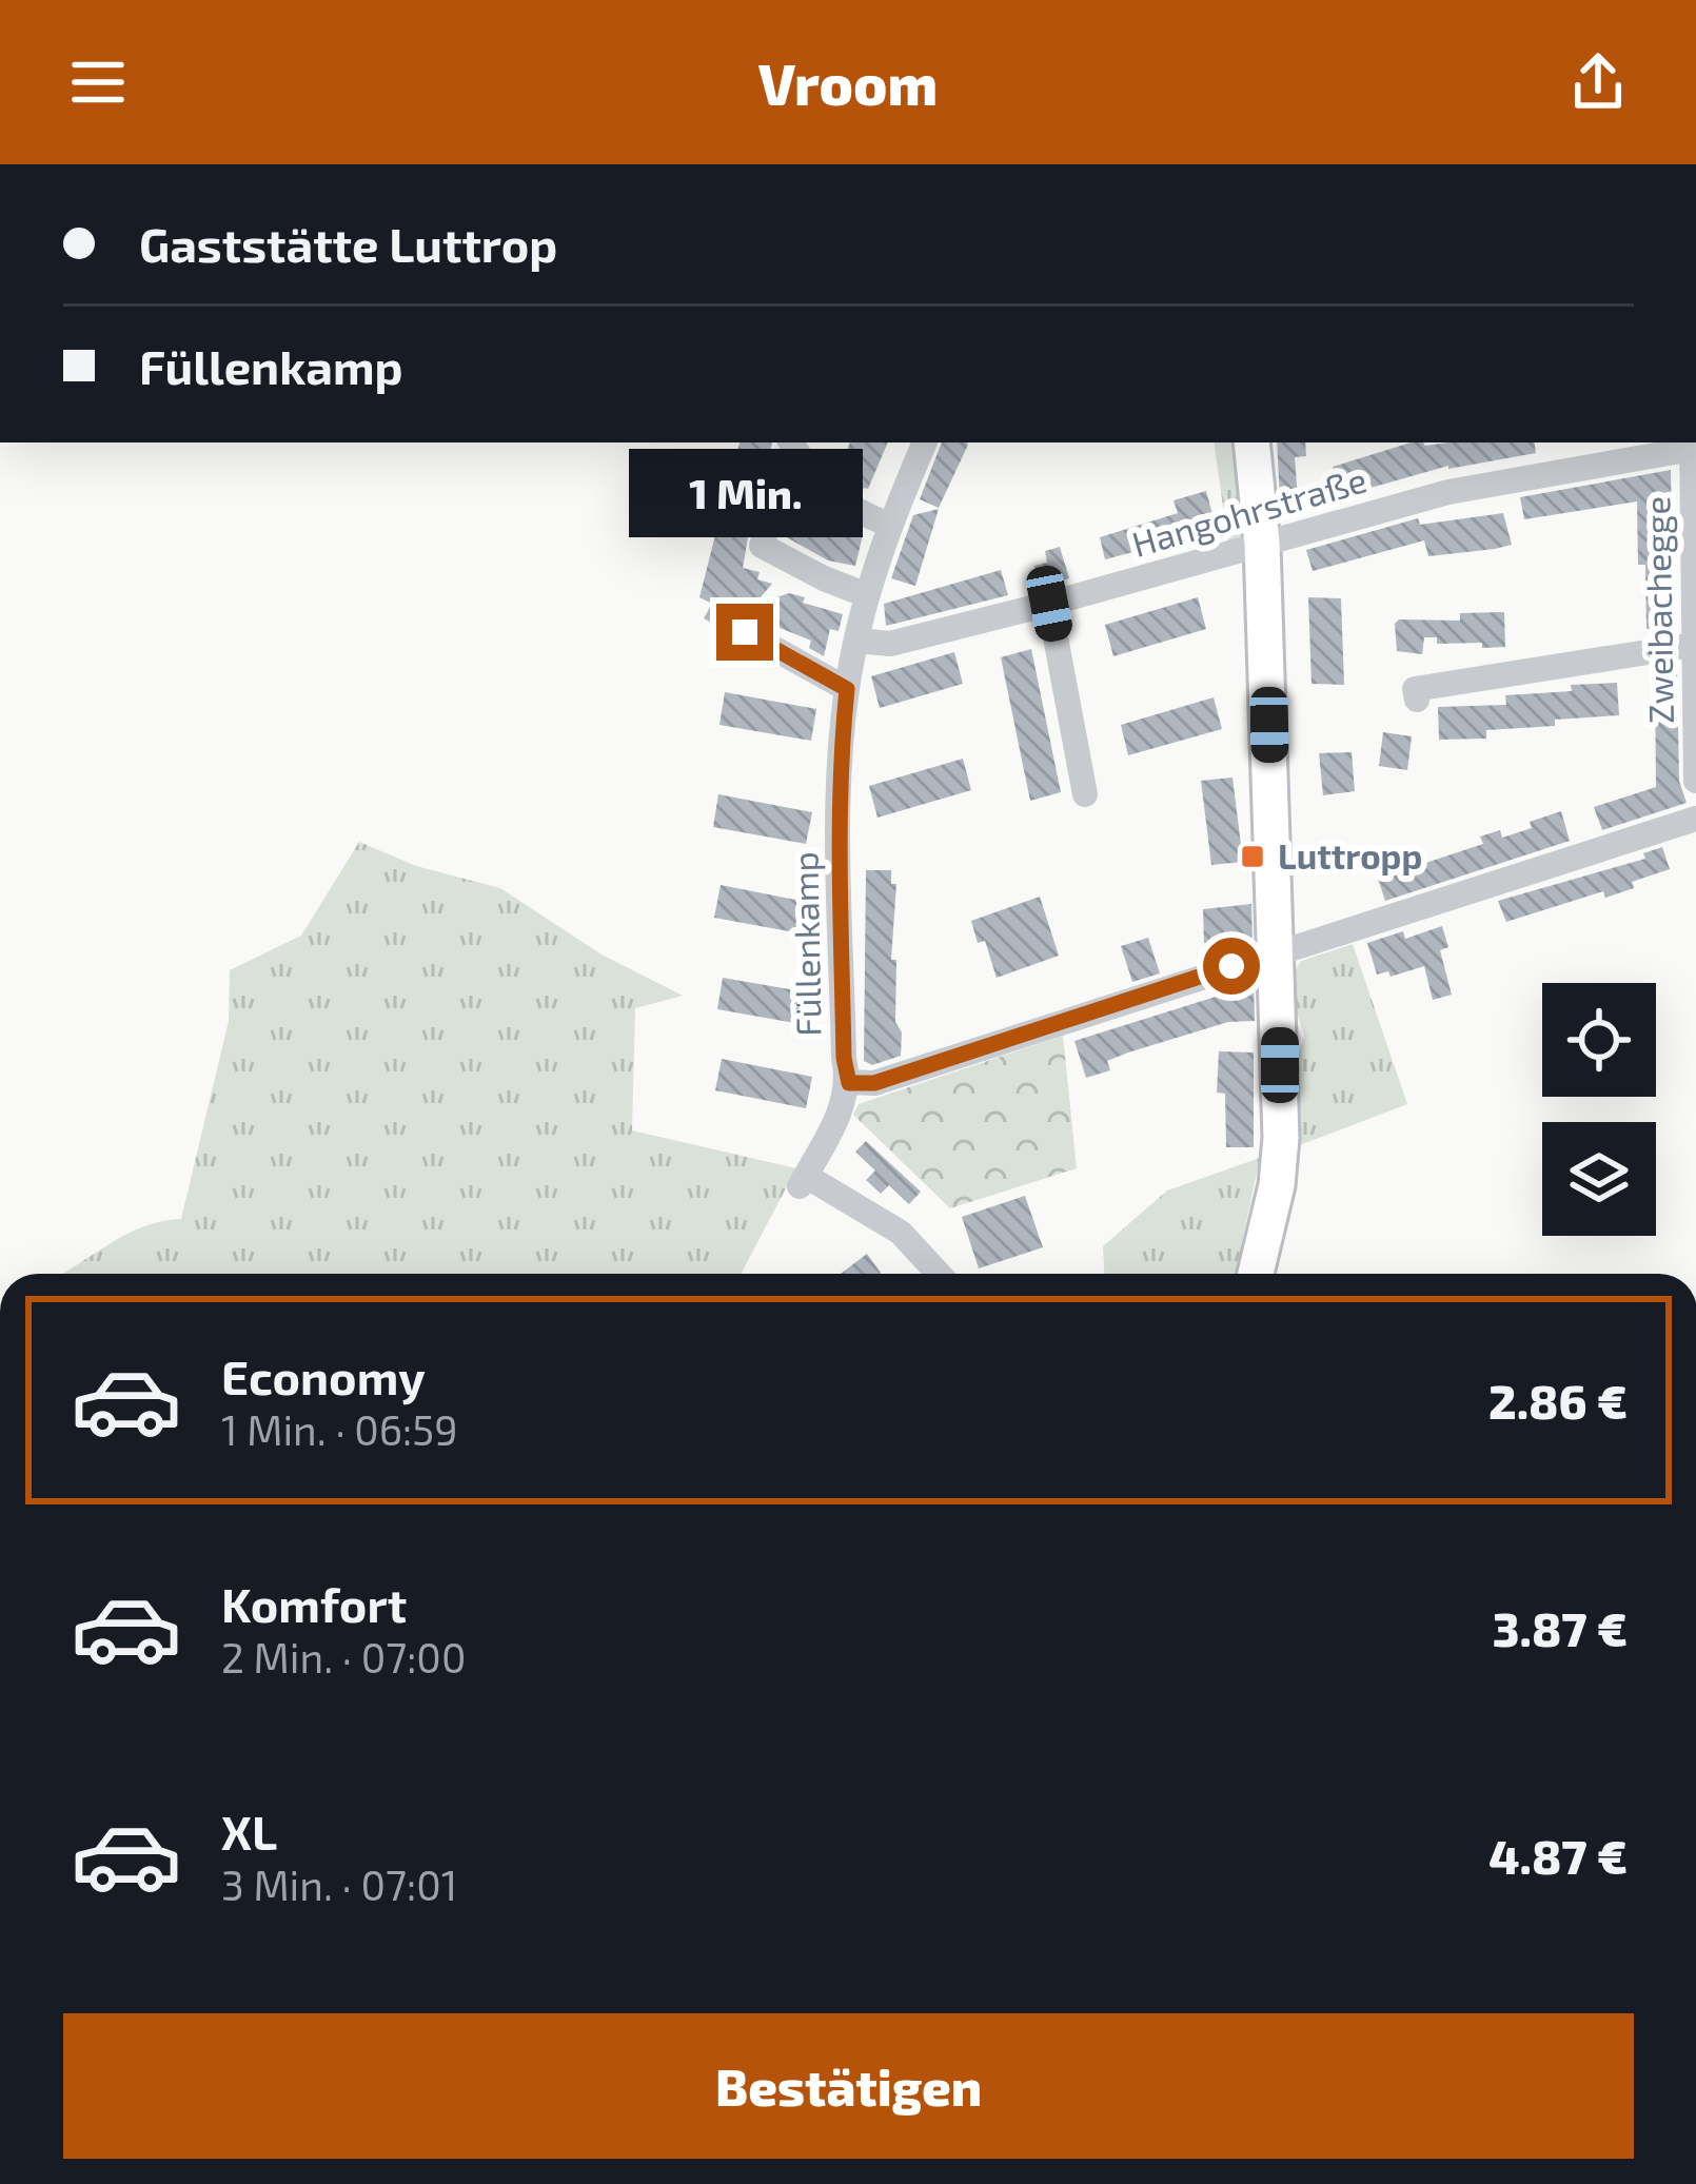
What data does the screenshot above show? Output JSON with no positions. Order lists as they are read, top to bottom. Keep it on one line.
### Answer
{"streets":{"street":["Hangohrstraße","Zweibachegge","Füllenkamp"]},"crossings":[["Hangohrstraße","Zweibachegge"],["Hangohrstraße","Füllenkamp"]],"places":{"transit":["Luttropp"]},"page":{"header":"Vroom","banner":["Gaststätte Luttrop","Füllenkamp"],"bubble":"1 Min.","list":[{"name":"Economy","note":"1 Min. · 06:59","value":"2.86 €"},{"name":"Komfort","note":"2 Min. · 07:00","value":"3.87 €"},{"name":"XL","note":"3 Min. · 07:01","value":"4.87 €"}],"buttons":"Bestätigen"}}
